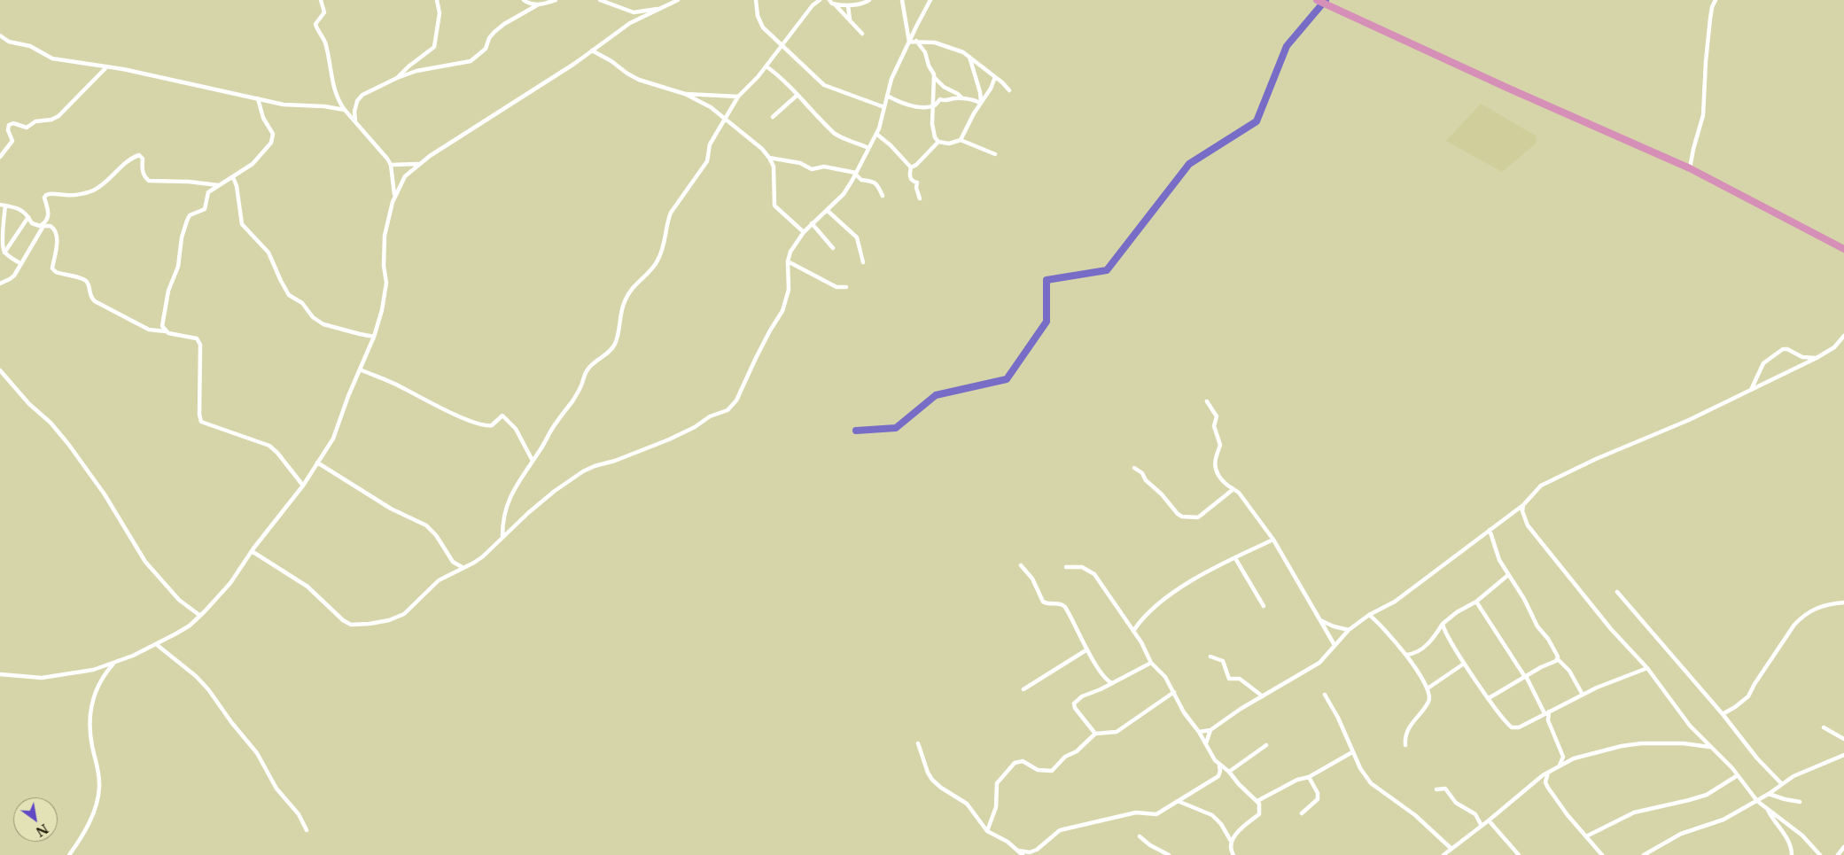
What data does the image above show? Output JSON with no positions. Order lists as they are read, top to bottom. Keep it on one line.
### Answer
{"north":"bottom right"}
